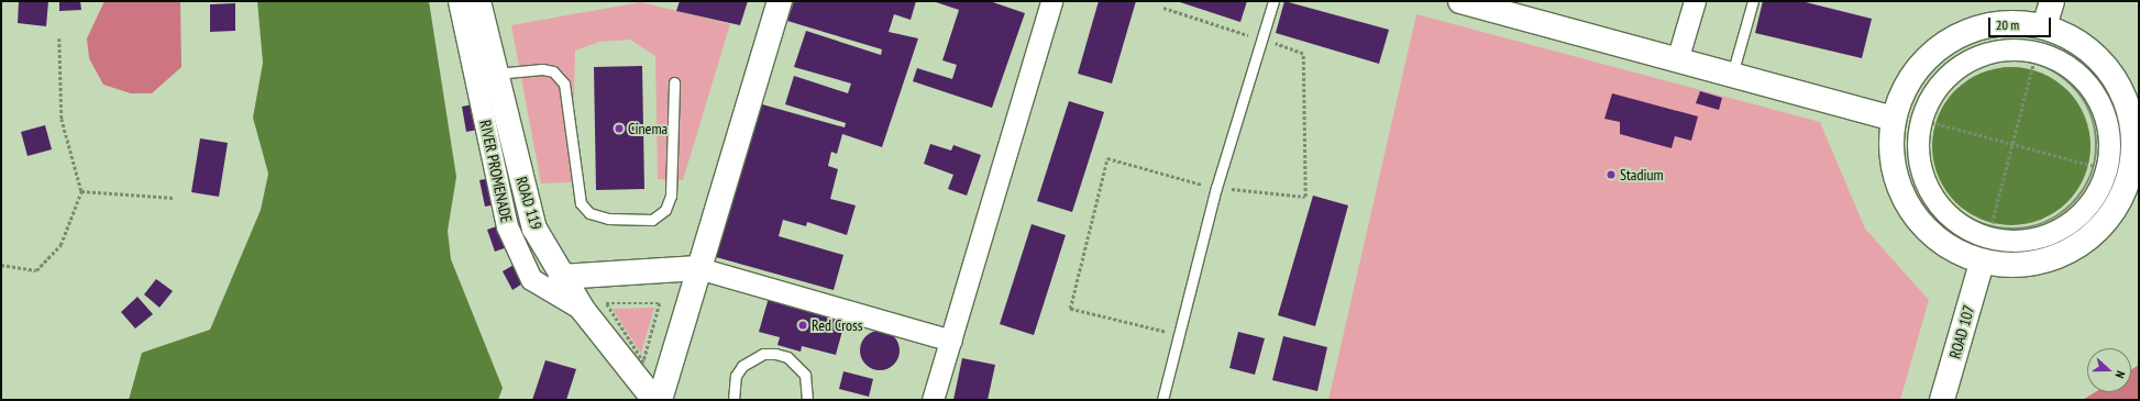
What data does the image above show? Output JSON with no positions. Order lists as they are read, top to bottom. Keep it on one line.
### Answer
{"streets":{"street":["RIVER PROMENADE","ROAD 119","ROAD 107"]},"crossings":[["RIVER PROMENADE","ROAD 119"]],"places":["Cinema","Stadium","Red Cross"],"scale_bar":"20 m","north":"right"}
